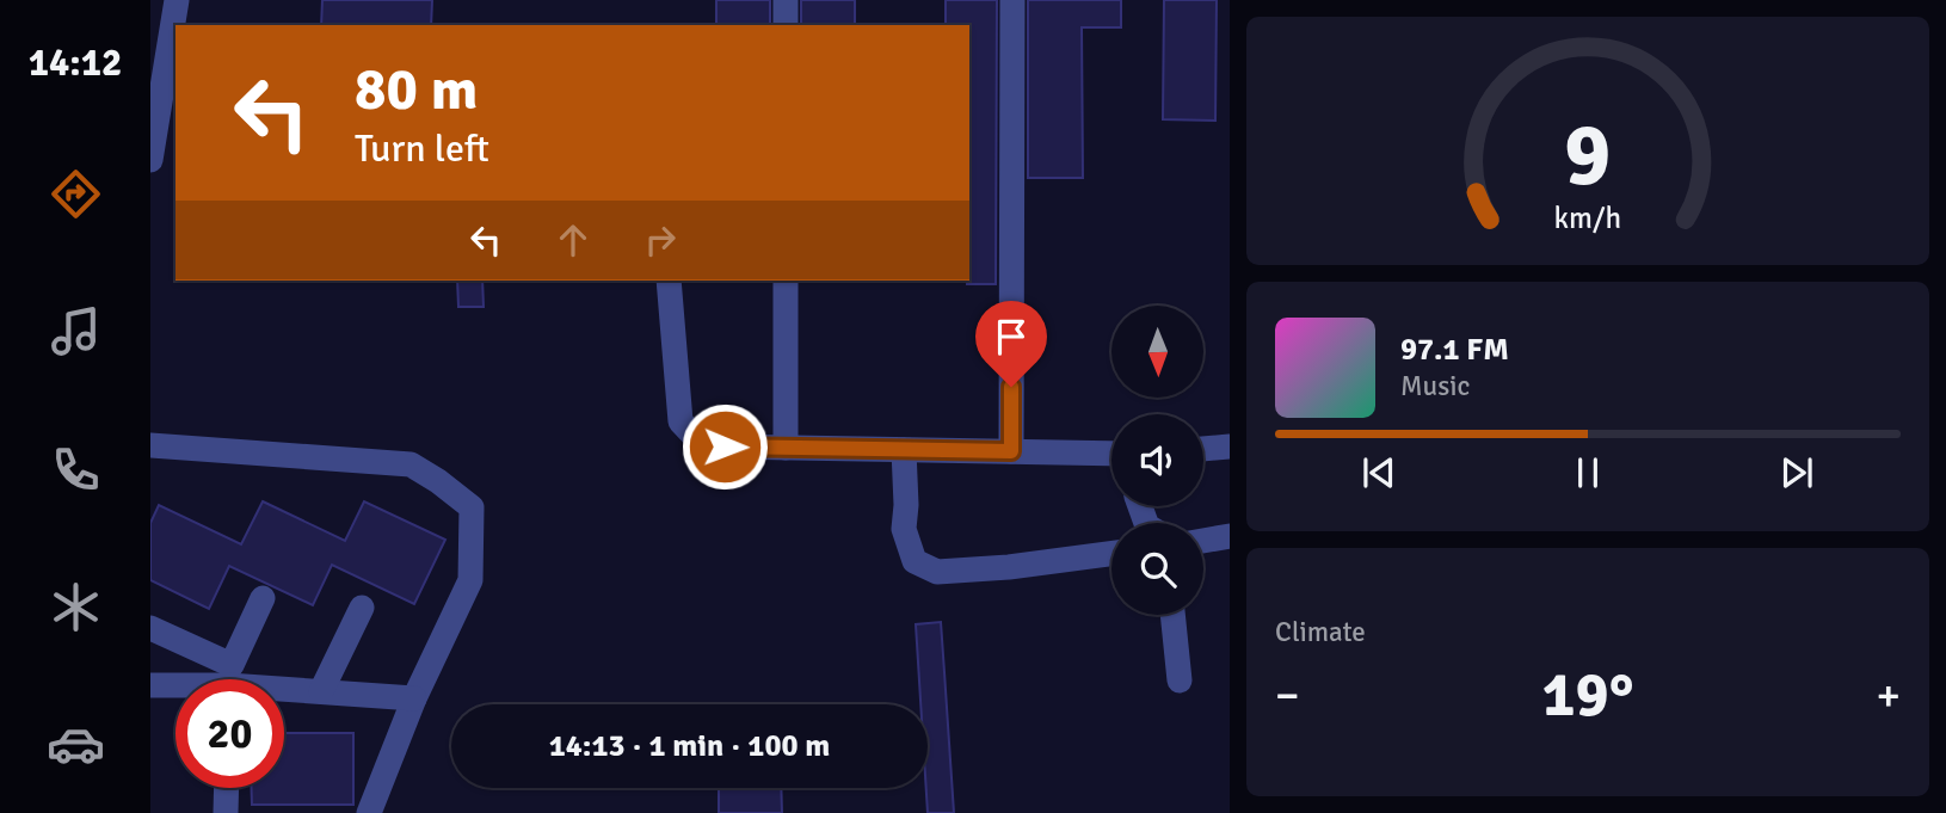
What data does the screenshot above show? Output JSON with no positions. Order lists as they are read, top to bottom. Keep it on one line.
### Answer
{"north":"bottom","page":{"tabs":"14:12","turn":["80 m","Turn left"],"song":["97.1 FM","Music"],"tile":"Climate","heat":["−","19°","+"],"limit":"20","trip":"14:13 · 1 min · 100 m","gauge":["9","km/h"]}}
